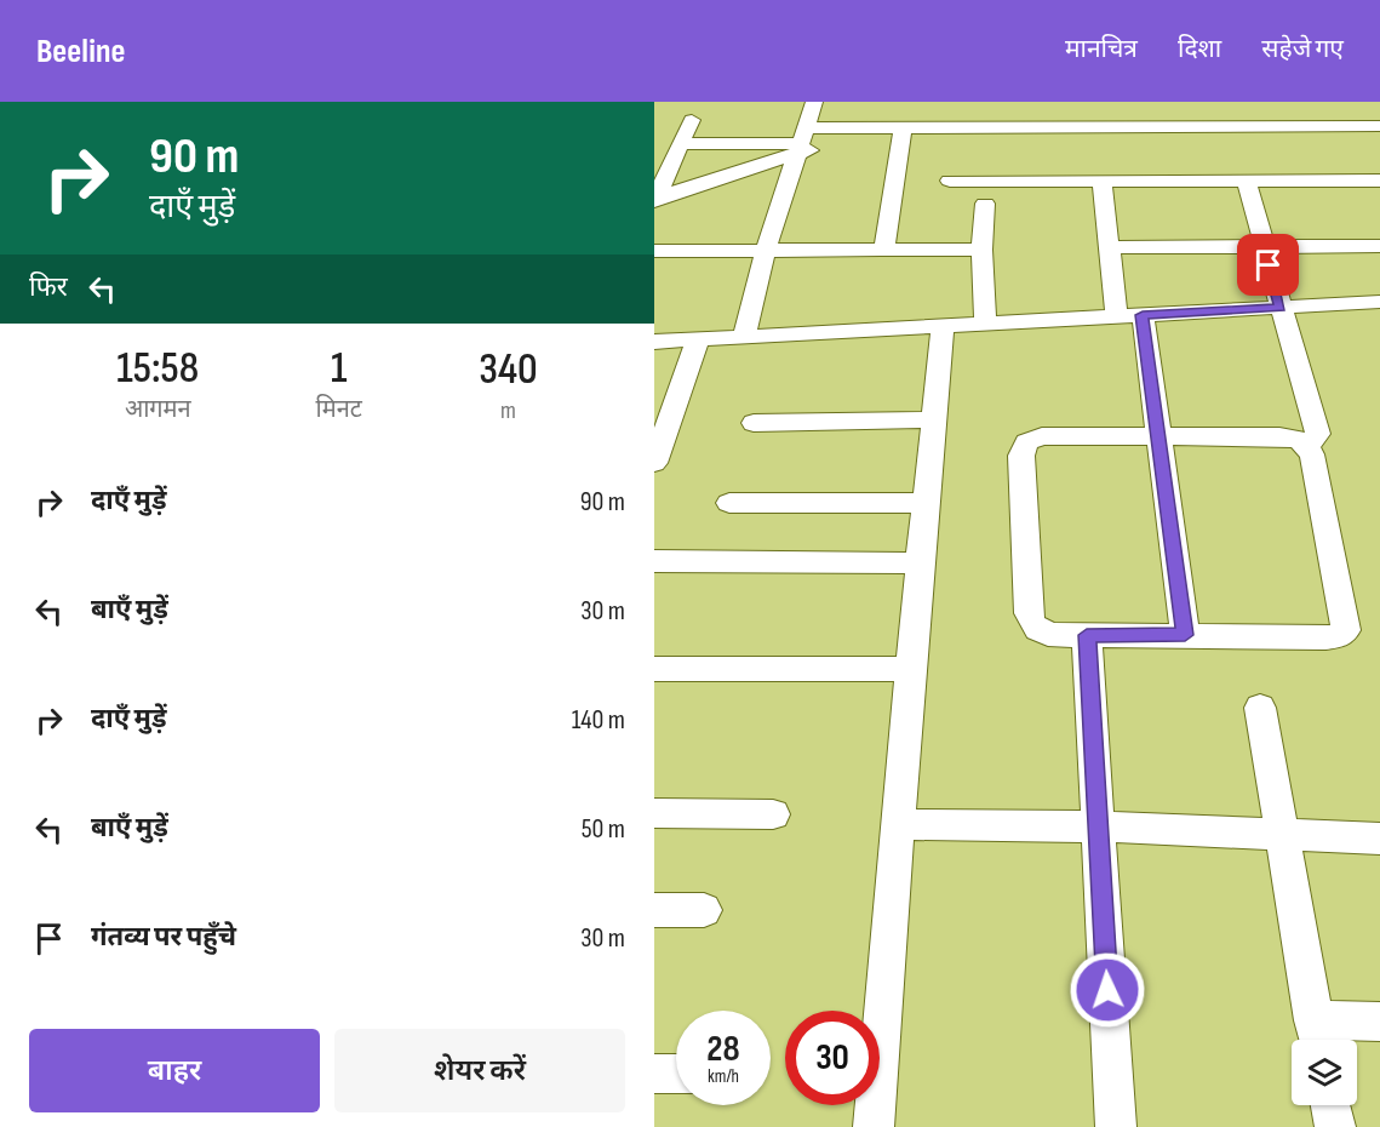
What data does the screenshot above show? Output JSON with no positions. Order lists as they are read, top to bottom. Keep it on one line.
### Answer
{"page":{"header":"Beeline","nav":["मानचित्र","दिशा","सहेजे गए"],"turn":["90 m","दाएँ मुड़ें"],"then":"फिर","eta":["15:58","आगमन","1","मिनट","340","m"],"list":[{"name":"दाएँ मुड़ें","value":"90 m"},{"name":"बाएँ मुड़ें","value":"30 m"},{"name":"दाएँ मुड़ें","value":"140 m"},{"name":"बाएँ मुड़ें","value":"50 m"},{"name":"गंतव्य पर पहुँचे","value":"30 m"}],"speed":"28 km/h","limit":"30","buttons":["बाहर","शेयर करें"]}}
